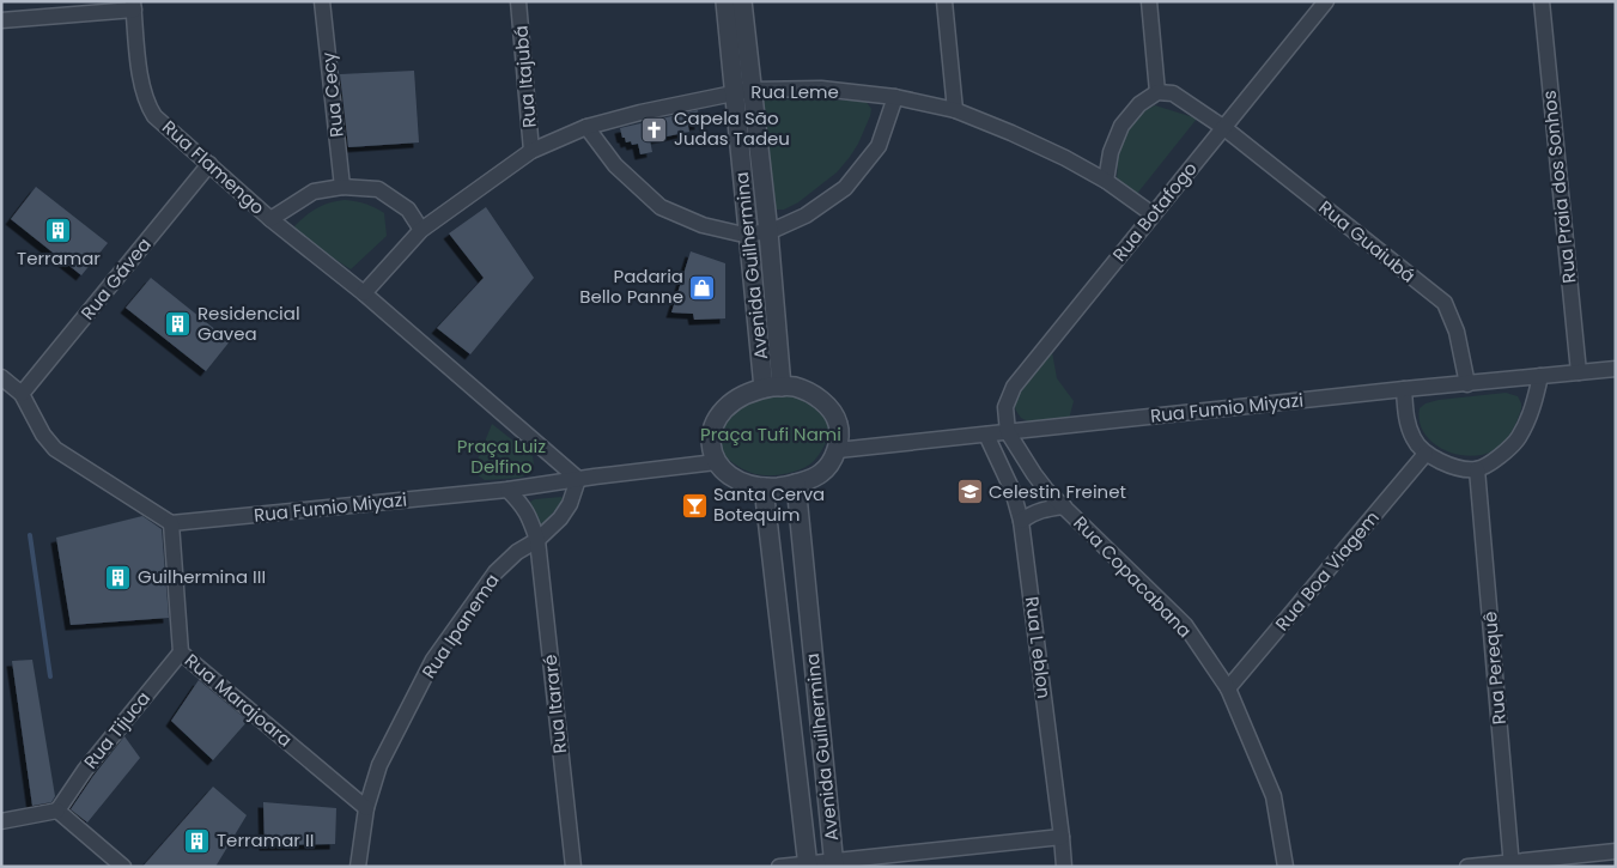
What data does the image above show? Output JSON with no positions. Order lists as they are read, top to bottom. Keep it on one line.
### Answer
{"streets":{"street":["Rua Itajubá","Rua Leme","Rua Cecy","Rua Flamengo","Rua Praia dos Sonhos","Rua Botafogo","Rua Guaiubá","Avenida Guilhermina","Rua Gávea","Rua Fumio Miyazi","Rua Boa Viagem","Rua Copacabana","Rua Ipanema","Rua L eblon","Rua Perequê","Rua Marajoara","Rua Itararé","Rua Tijuca"]},"crossings":[["Rua Itajubá","Rua Leme"],["Rua Leme","Rua Flamengo"],["Rua Leme","Rua Botafogo"],["Rua Leme","Avenida Guilhermina"],["Rua Flamengo","Rua Gávea"],["Rua Praia dos Sonhos","Rua Fumio Miyazi"],["Rua Botafogo","Rua Guaiubá"],["Rua Botafogo","Rua Fumio Miyazi"],["Rua Botafogo","Rua Copacabana"],["Rua Guaiubá","Rua Fumio Miyazi"],["Avenida Guilhermina","Rua Fumio Miyazi"],["Rua Fumio Miyazi","Rua Copacabana"],["Rua Fumio Miyazi","Rua Ipanema"],["Rua Fumio Miyazi","Rua L eblon"],["Rua Fumio Miyazi","Rua Marajoara"],["Rua Fumio Miyazi","Rua Itararé"],["Rua Boa Viagem","Rua Copacabana"],["Rua Ipanema","Rua Marajoara"],["Rua Ipanema","Rua Itararé"],["Rua Marajoara","Rua Tijuca"]],"parks":["Praça Tufi Nami","Praça Luiz Delfino"],"places":{"church":["Capela São Judas Tadeu"],"building":["Terramar","Residencial Gavea","Guilhermina III","Terramar II"],"shop":["Padaria Bello Panne"],"school or university":["Celestin Freinet"],"bar":["Santa Cerva Botequim"]}}
